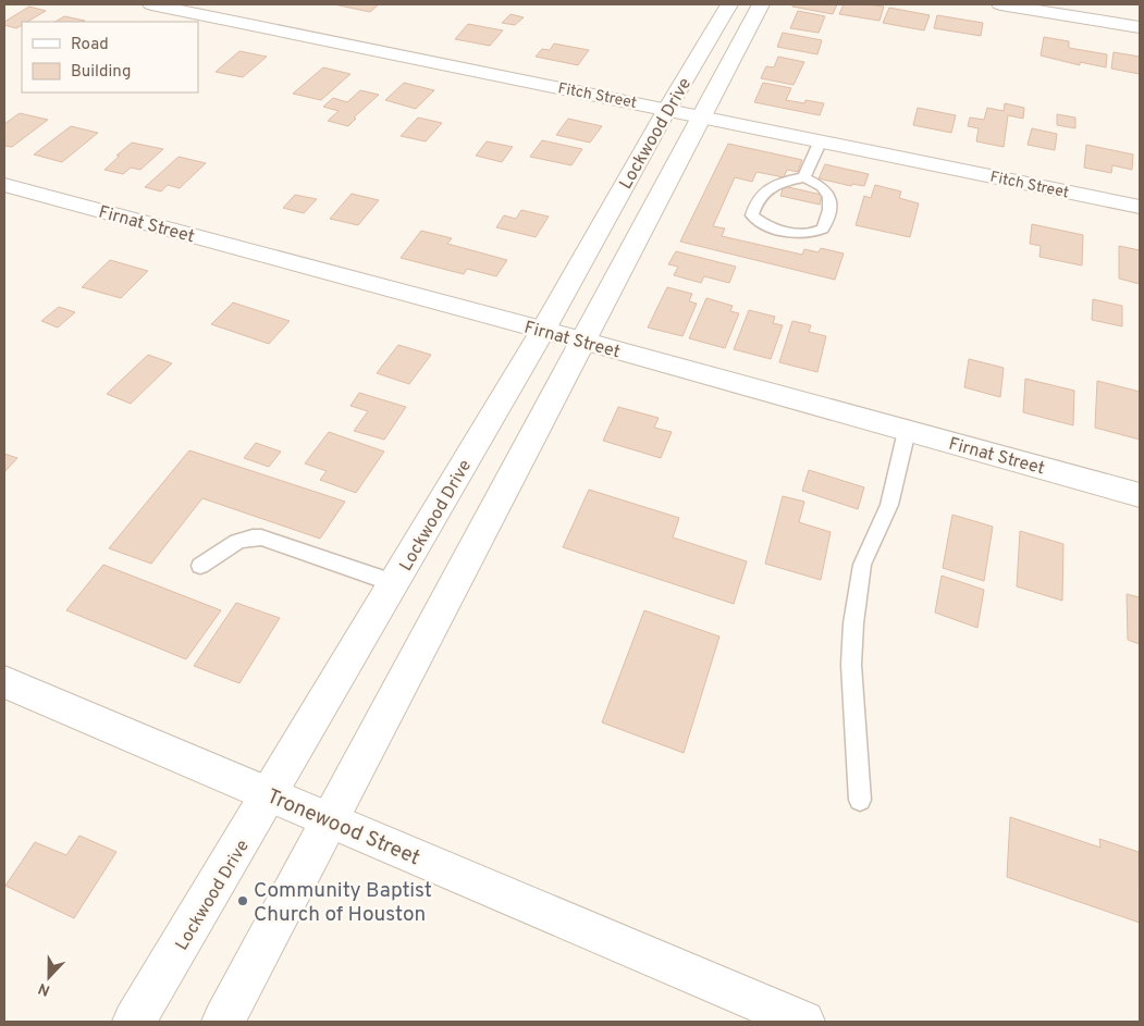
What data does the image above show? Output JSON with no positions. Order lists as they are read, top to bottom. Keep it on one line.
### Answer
{"streets":{"street":["Fitch Street","Lockwood Drive","Firnat Street","Tronewood Street"]},"crossings":[["Fitch Street","Lockwood Drive"],["Lockwood Drive","Firnat Street"],["Lockwood Drive","Tronewood Street"]],"places":["Community Baptist Church of Houston"],"legend":["Road","Building"],"north":"bottom"}
